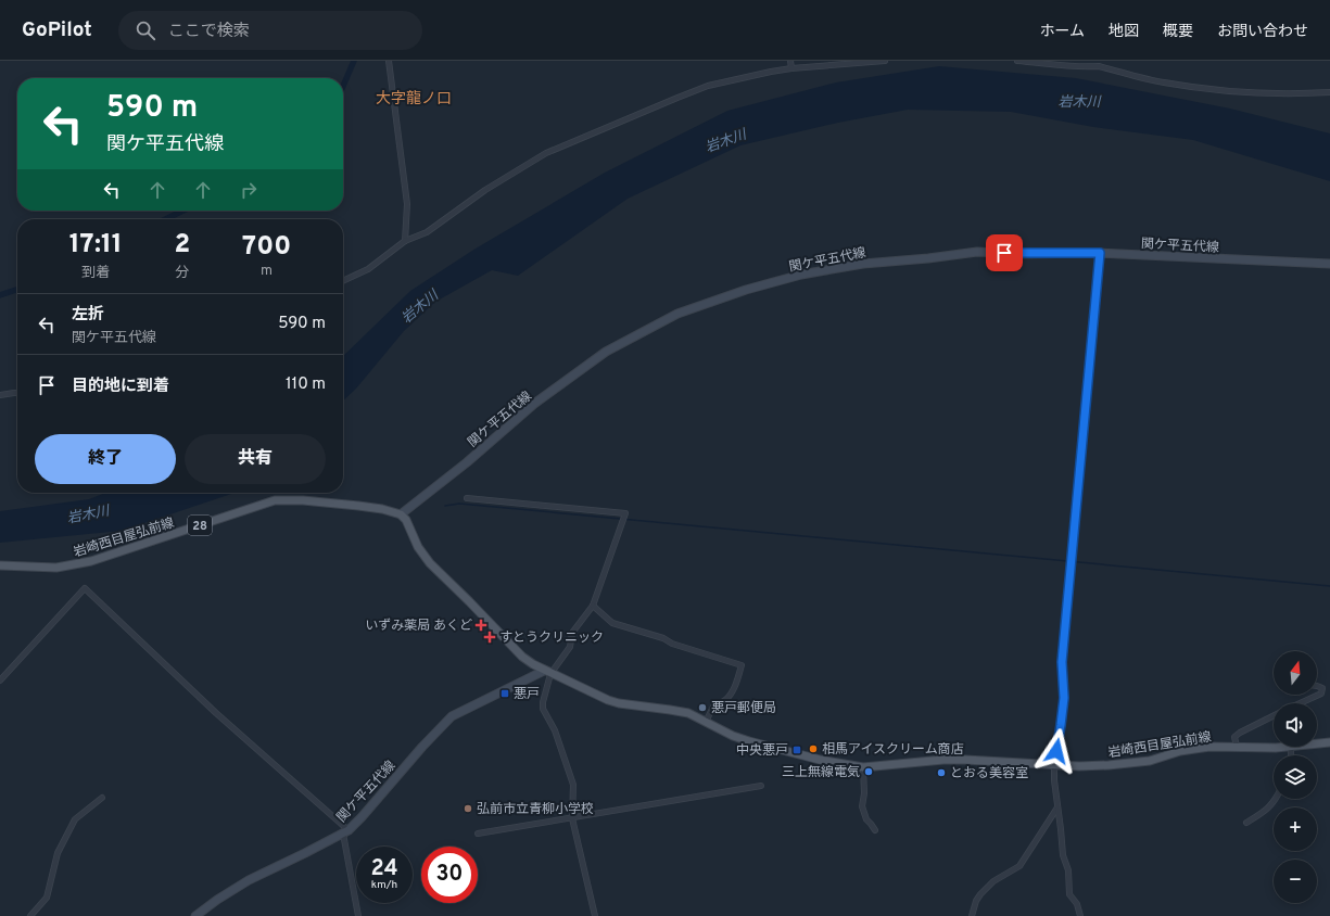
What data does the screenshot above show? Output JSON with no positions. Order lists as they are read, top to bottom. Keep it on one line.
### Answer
{"streets":{"main road":["関ケ平五代線","28","岩崎西目屋弘前線"]},"crossings":[["関ケ平五代線","岩崎西目屋弘前線"]],"districts":["大字龍ノ口"],"water":["岩木川"],"places":{"health":["いずみ薬局 あくど","すとうクリニック"],"transit":["悪戸","中央悪戸"],"other":["悪戸郵便局","相馬アイスクリーム商店","三上無線電気","とおる美容室","弘前市立青柳小学校"]},"north":"top","page":{"header":"GoPilot","search":"ここで検索","nav":["ホーム","地図","概要","お問い合わせ"],"turn":["590 m","関ケ平五代線"],"eta":["17:11","到着","2","分","700","m"],"list":[{"name":"左折","note":"関ケ平五代線","value":"590 m"},{"name":"目的地に到着","value":"110 m"}],"buttons":["終了","共有"],"map_buttons":["+","−"],"speed":"24 km/h","limit":"30"}}
